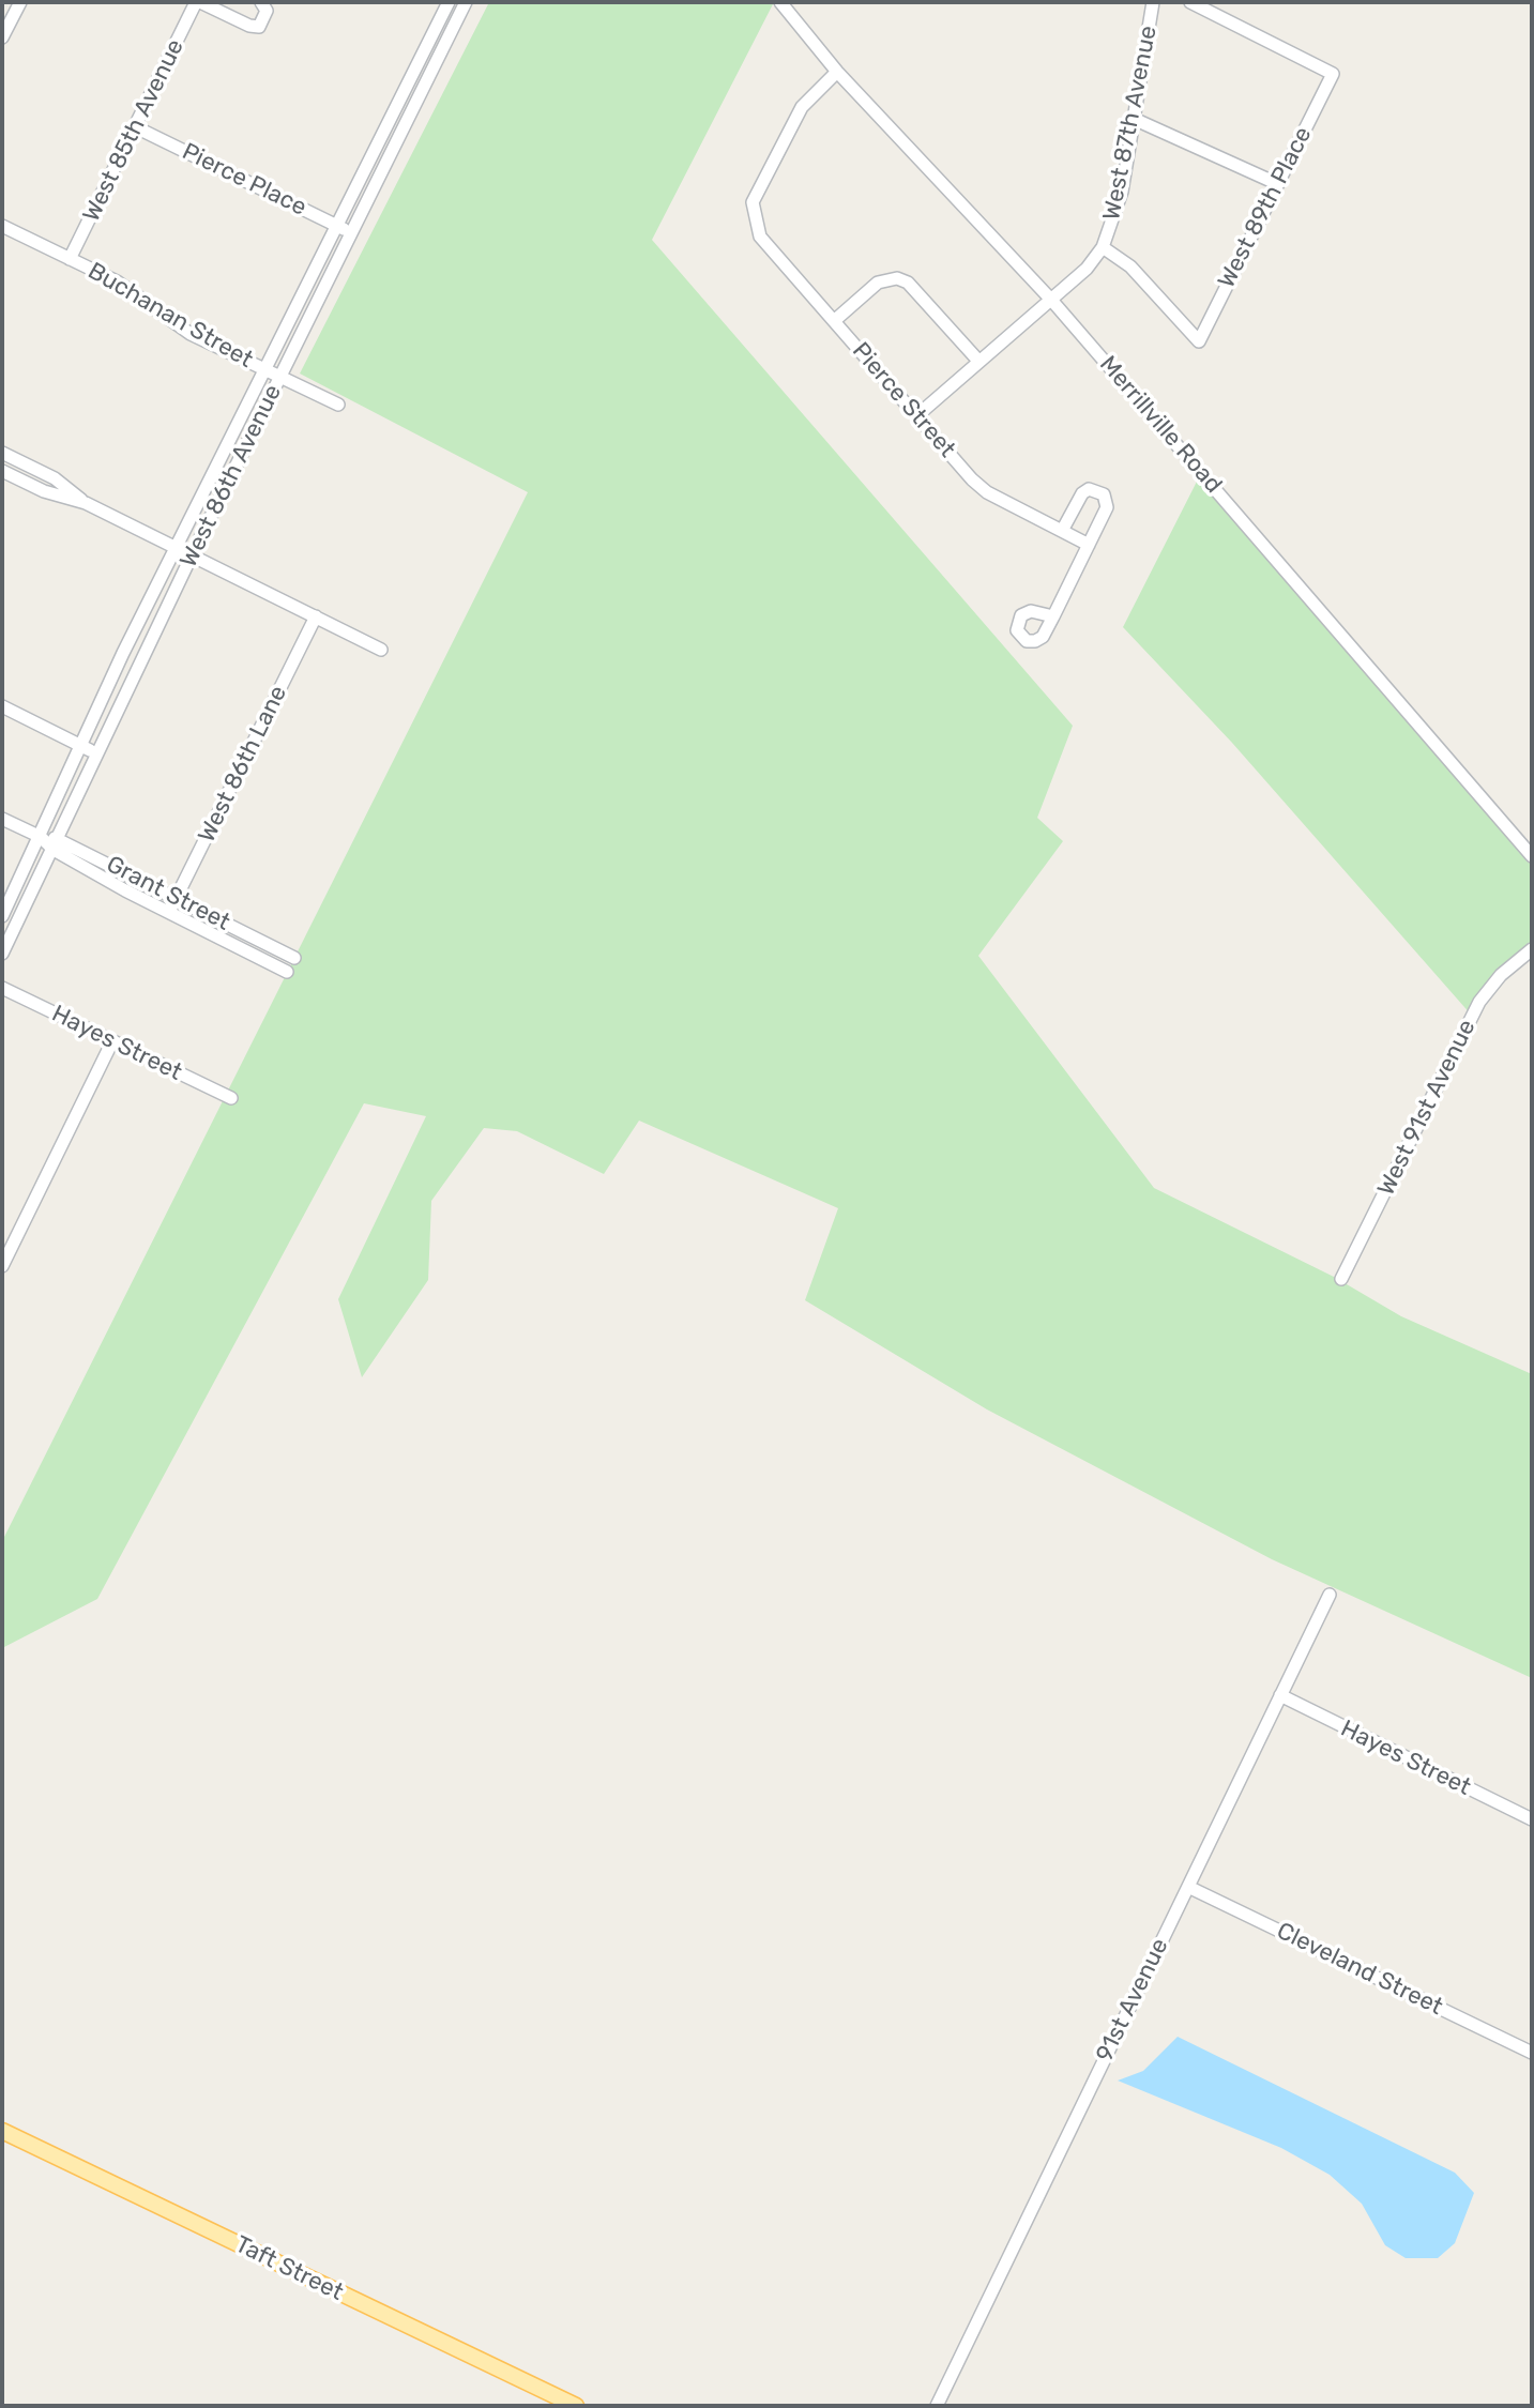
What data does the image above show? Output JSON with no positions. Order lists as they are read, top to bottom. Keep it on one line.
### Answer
{"streets":{"main road":["Taft Street"],"street":["West 87th Avenue","West 85th Avenue","Pierce Place","West 89th Place","Buchanan Street","Pierce Street","Merrillville Road","West 86th Avenue","West 86th Lane","Grant Street","Hayes Street","West 91st Avenue","Cleveland Street","91st Avenue"]},"crossings":[["West 87th Avenue","West 89th Place"],["West 87th Avenue","Pierce Street"],["West 87th Avenue","Merrillville Road"],["West 85th Avenue","Pierce Place"],["West 85th Avenue","Buchanan Street"],["Pierce Place","West 86th Avenue"],["Buchanan Street","West 86th Avenue"],["Pierce Street","Merrillville Road"],["West 86th Avenue","Grant Street"],["West 86th Lane","Grant Street"],["Hayes Street","91st Avenue"],["Cleveland Street","91st Avenue"]]}
